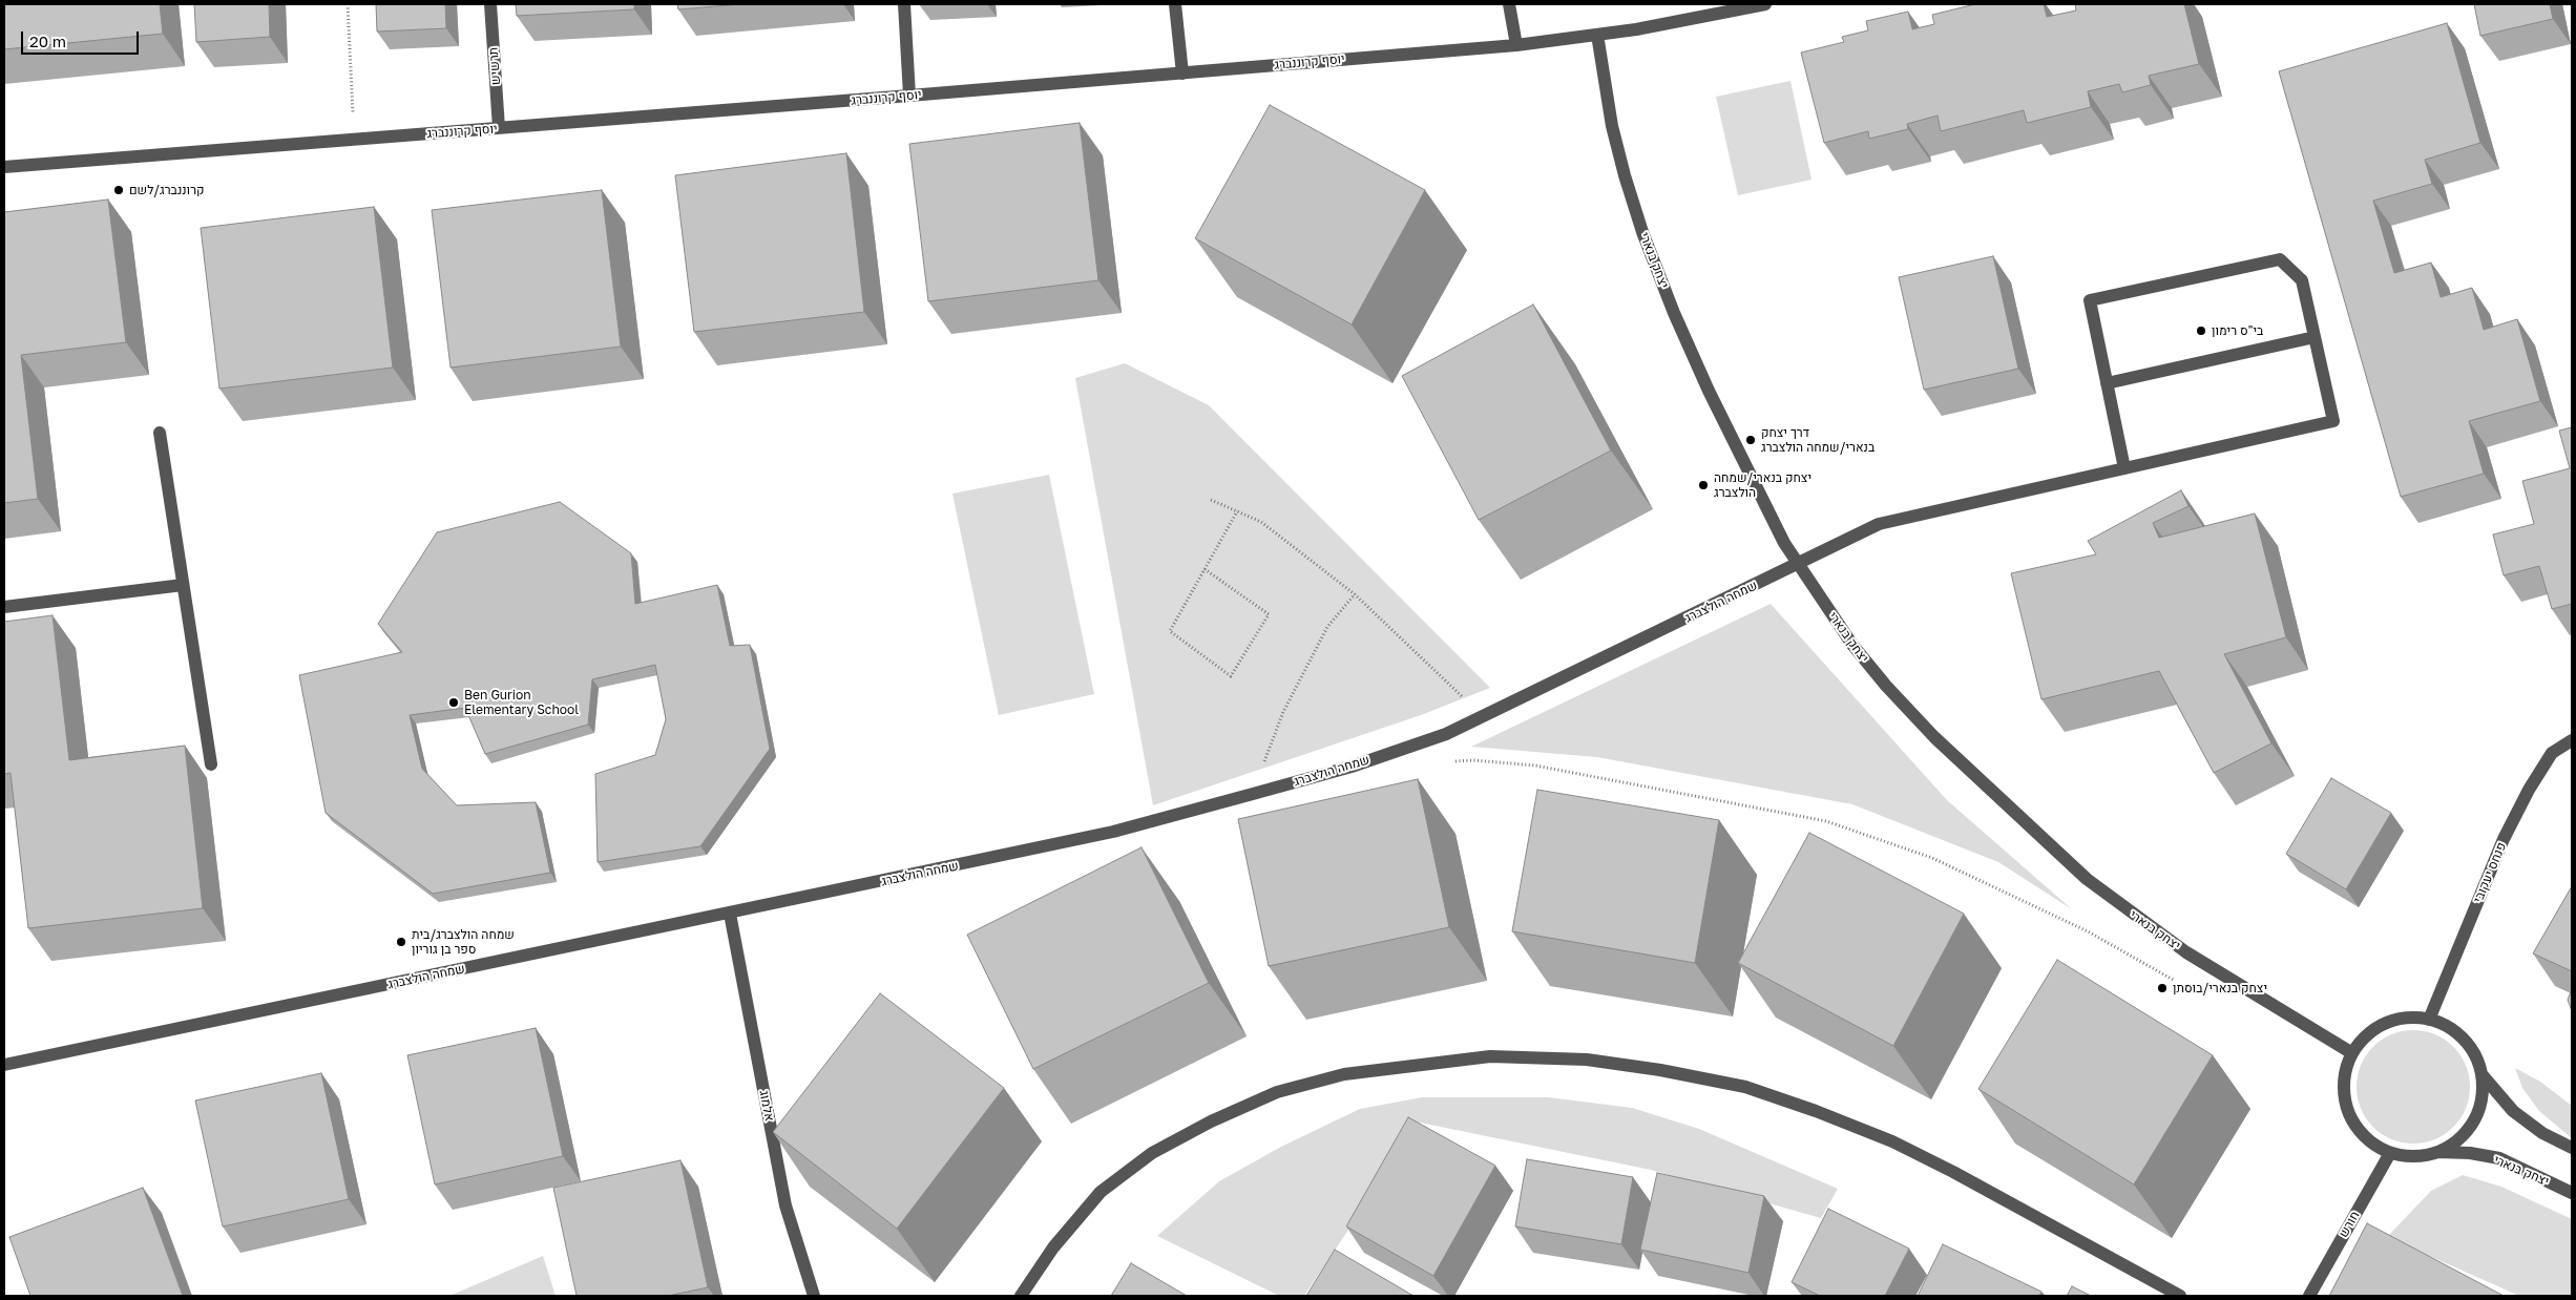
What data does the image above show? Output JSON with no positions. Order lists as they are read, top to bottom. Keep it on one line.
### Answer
{"streets":{"street":["יוסף קרוננברג","תרשיש","יצחק בנארי","שמחה הולצברג","פנחס יעקובי","אלמוג","חורש"]},"crossings":[["יוסף קרוננברג","תרשיש"],["יוסף קרוננברג","יצחק בנארי"],["יצחק בנארי","שמחה הולצברג"],["יצחק בנארי","פנחס יעקובי"],["יצחק בנארי","חורש"],["שמחה הולצברג","אלמוג"],["פנחס יעקובי","חורש"]],"places":["קרוננברג/לשם","בי\"ס רימון","דרך יצחק בנארי/שמחה הולצברג","יצחק בנארי/שמחה הולצברג","Ben Gurion Elementary School","שמחה הולצברג/בית ספר בן גוריון","יצחק בנארי/בוסתן"],"scale_bar":"20 m"}
